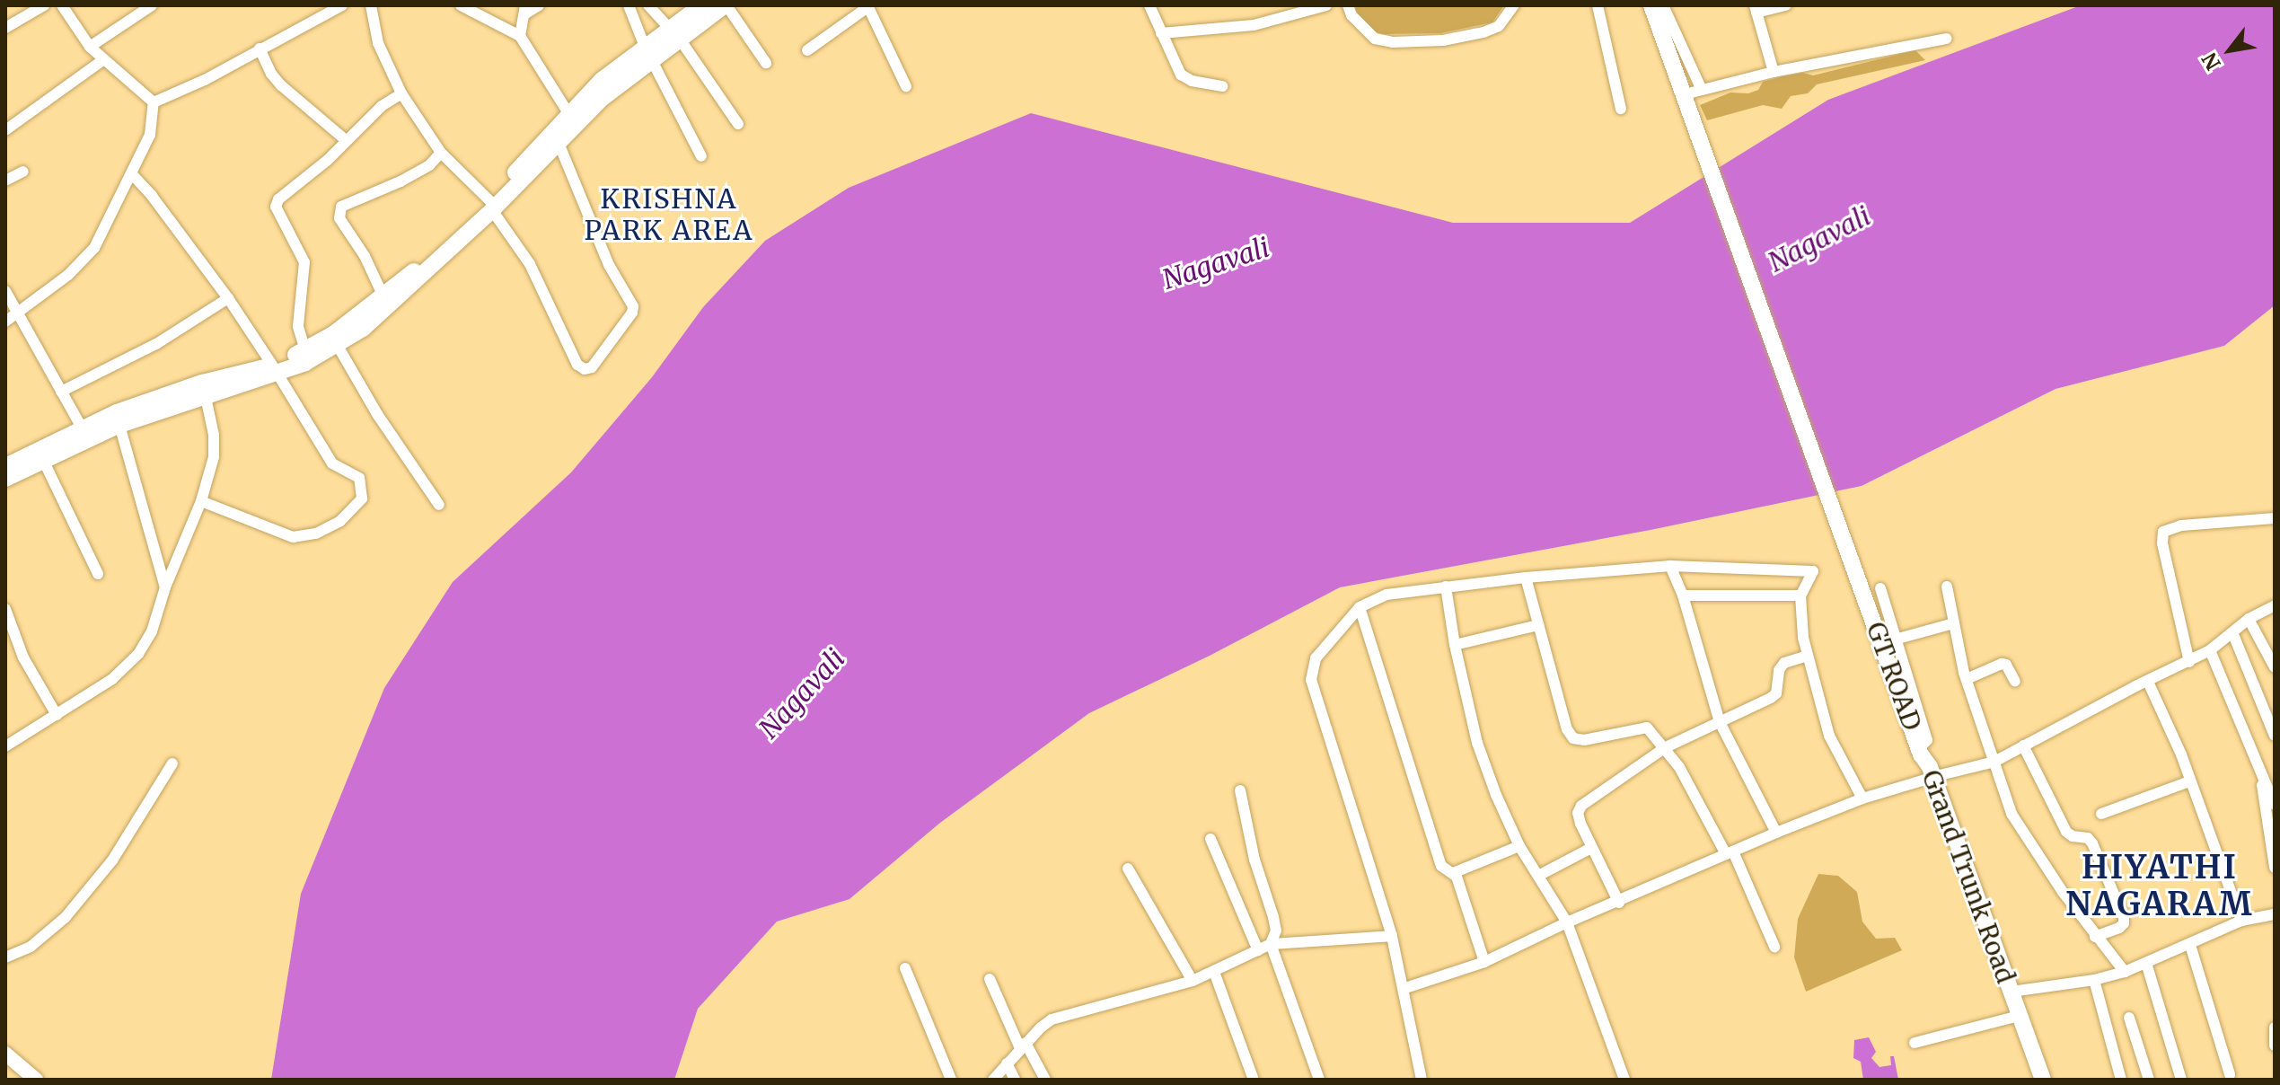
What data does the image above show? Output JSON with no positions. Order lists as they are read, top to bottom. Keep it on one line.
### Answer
{"streets":{"main road":["GT ROAD","Grand Trunk Road"]},"crossings":[["GT ROAD","Grand Trunk Road"]],"districts":["KRISHNA PARK AREA","HIYATHI NAGARAM"],"water":["Nagavali"],"north":"bottom left"}
